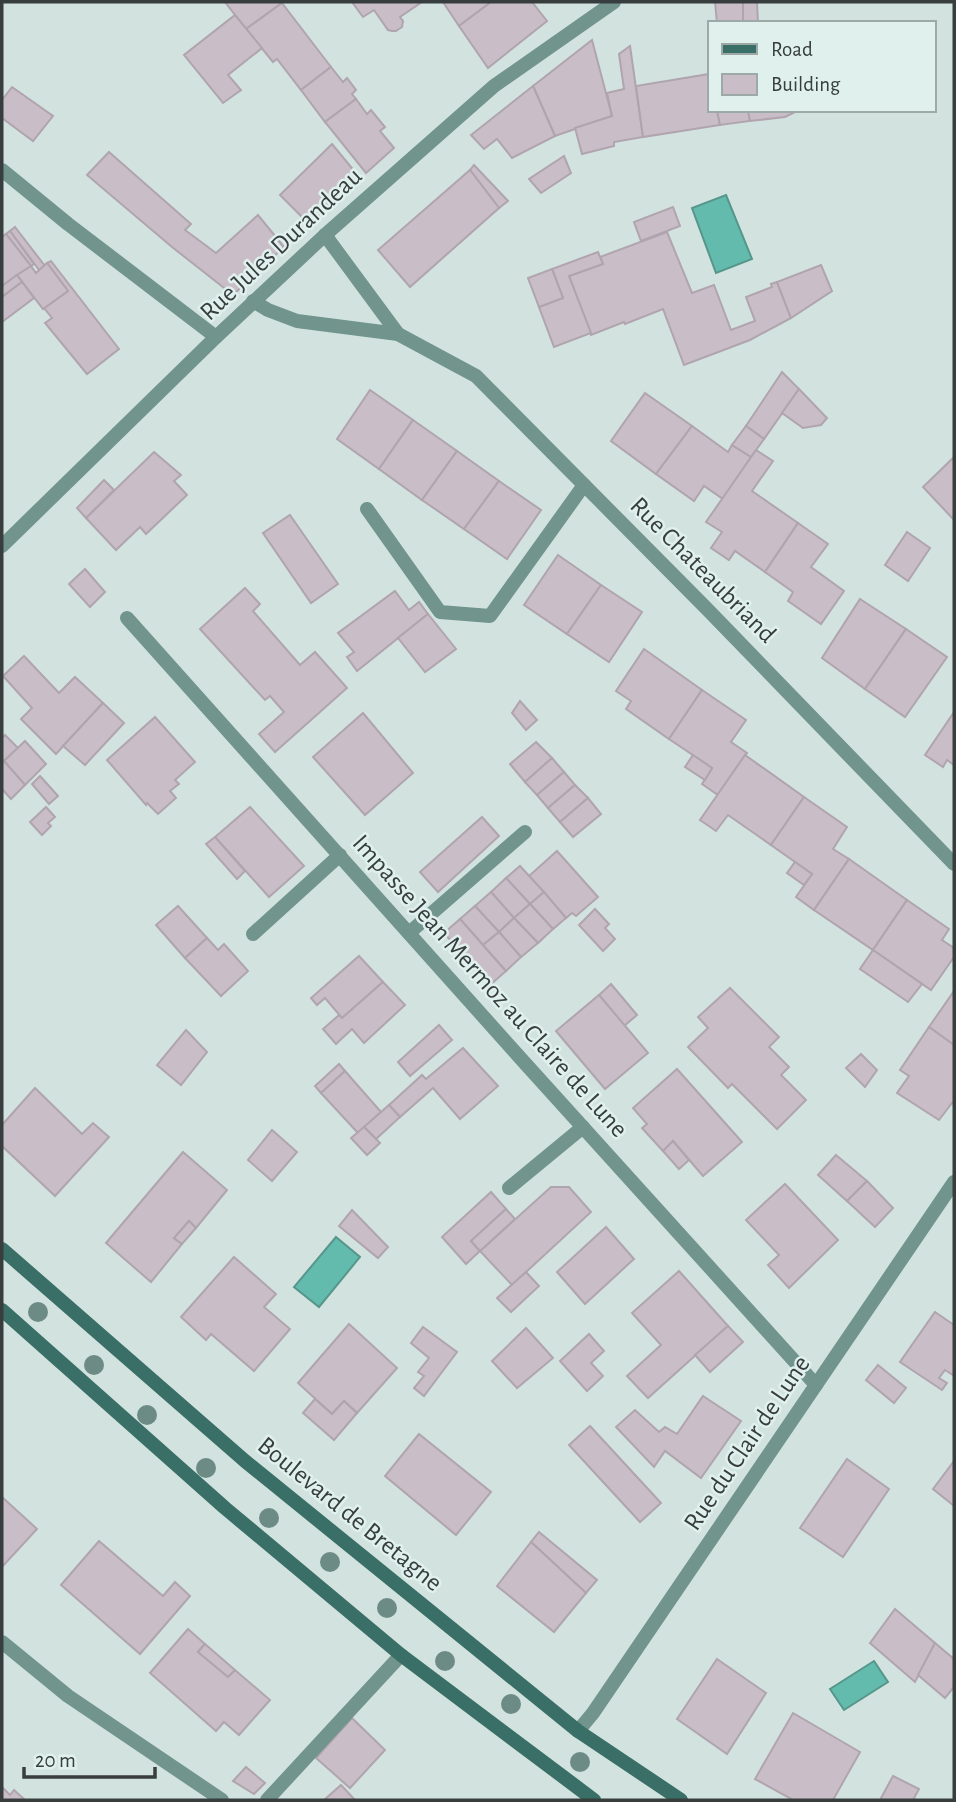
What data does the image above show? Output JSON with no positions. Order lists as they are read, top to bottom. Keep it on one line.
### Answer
{"streets":{"main road":["Boulevard de Bretagne"],"street":["Rue Jules Durandeau","Rue Chateaubriand","Impasse Jean Mermoz au Claire de Lune","Rue du Clair de Lune"]},"crossings":[["Rue Jules Durandeau","Rue Chateaubriand"],["Impasse Jean Mermoz au Claire de Lune","Rue du Clair de Lune"],["Rue du Clair de Lune","Boulevard de Bretagne"]],"legend":["Road","Building"],"scale_bar":"20 m"}
